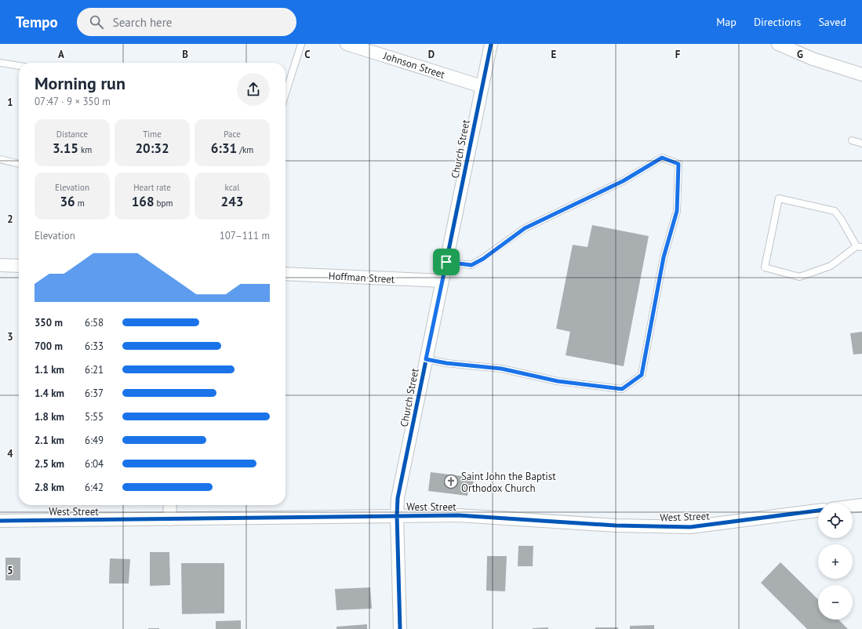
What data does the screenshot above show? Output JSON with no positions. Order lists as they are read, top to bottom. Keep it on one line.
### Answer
{"streets":{"street":["Johnson Street","Church Street","Hoffman Street","West Street"]},"crossings":[["Johnson Street","Church Street"],["Church Street","Hoffman Street"],["Church Street","West Street"]],"places":{"church":["Saint John the Baptist Orthodox Church"]},"page":{"header":"Tempo","search":"Search here","nav":["Map","Directions","Saved"],"heading":["Morning run","07:47 · 9 × 350 m"],"stats":[["Distance","3.15 km"],["Time","20:32"],["Pace","6:31 /km"],["Elevation","36 m"],["Heart rate","168 bpm"],["kcal","243"]],"chart":["Elevation","107–111 m"],"list":[{"name":"350 m","note":"6:58"},{"name":"700 m","note":"6:33"},{"name":"1.1 km","note":"6:21"},{"name":"1.4 km","note":"6:37"},{"name":"1.8 km","note":"5:55"},{"name":"2.1 km","note":"6:49"},{"name":"2.5 km","note":"6:04"},{"name":"2.8 km","note":"6:42"}],"map_buttons":["+","−"]},"grid":{"columns":["A","B","C","D","E","F","G"],"rows":["1","2","3","4","5"]}}
